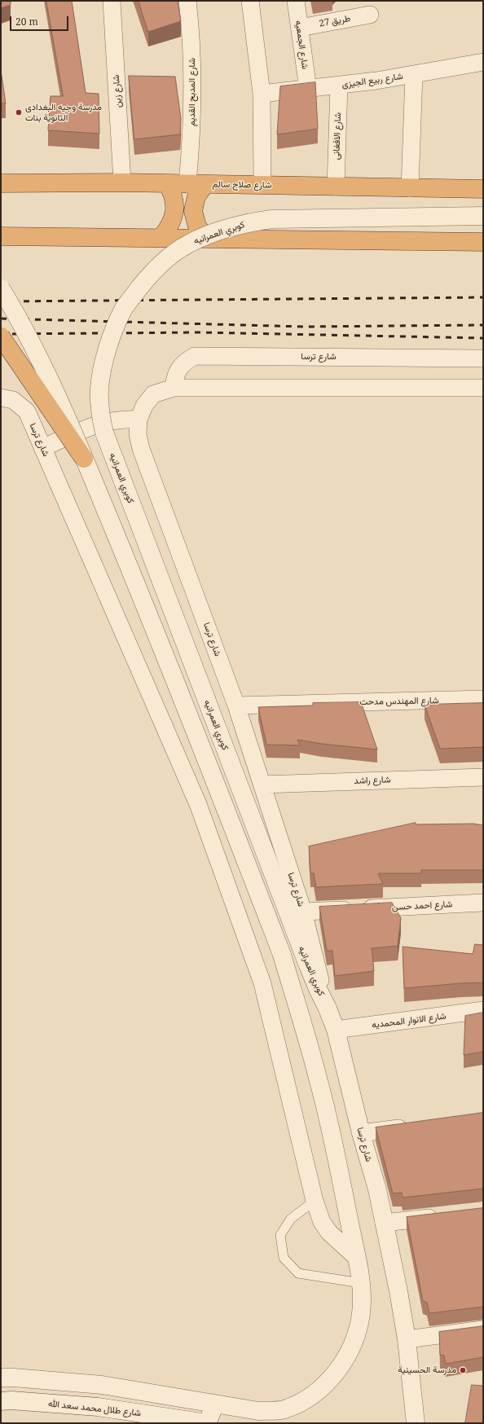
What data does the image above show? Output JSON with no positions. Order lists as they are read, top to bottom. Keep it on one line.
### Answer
{"streets":{"highway":["شارع صلاح سالم"],"street":["طريق 27","شارع الجمعيه","شارع ربيع الجيزى","شارع زين","شارع المدبح القديم","شارع الافغانى","كوبري العمرانيه","شارع ترسا","شارع المهندس مدحت","شارع راشد","شارع احمد حسن","شارع الانوار المحمديه","شارع طلال محمد سعد الله"]},"crossings":[["طريق 27","شارع الجمعيه"],["شارع الجمعيه","شارع ربيع الجيزى"],["شارع ربيع الجيزى","شارع الافغانى"],["شارع زين","شارع صلاح سالم"],["شارع المدبح القديم","شارع صلاح سالم"],["شارع الافغانى","شارع صلاح سالم"],["كوبري العمرانيه","شارع ترسا"],["شارع ترسا","شارع المهندس مدحت"],["شارع ترسا","شارع راشد"],["شارع ترسا","شارع احمد حسن"],["شارع ترسا","شارع الانوار المحمديه"]],"places":["مدرسة وجيه البغدادى الثانوية بنات","مدرسة الحسينية"],"scale_bar":"20 m"}
